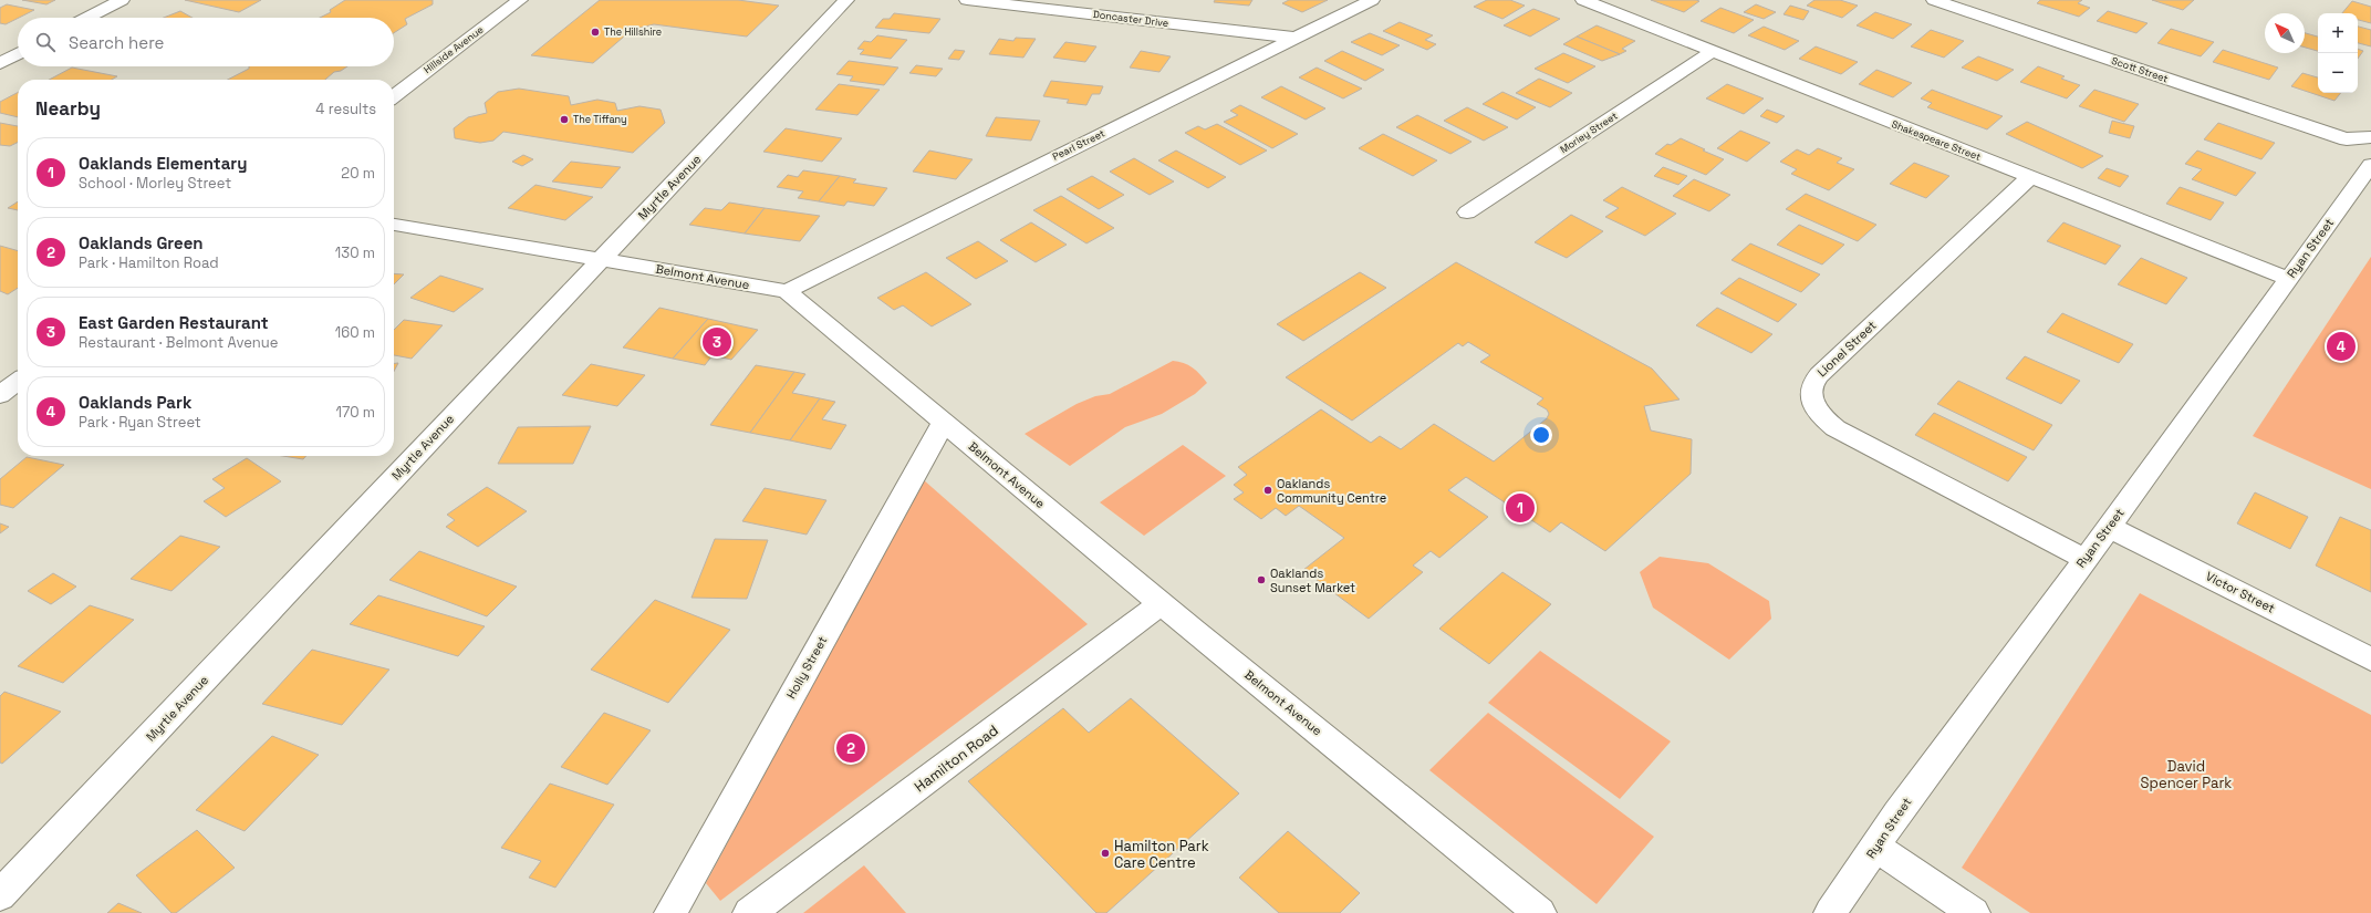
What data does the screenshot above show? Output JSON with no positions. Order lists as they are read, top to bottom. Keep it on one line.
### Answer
{"streets":{"street":["Doncaster Drive","Hillside Avenue","Scott Street","Morley Street","Shakespeare Street","Pearl Street","Myrtle Avenue","Ryan Street","Belmont Avenue","Lionel Street","Victor Street","Holly Street","Hamilton Road"]},"crossings":[["Doncaster Drive","Pearl Street"],["Morley Street","Shakespeare Street"],["Shakespeare Street","Ryan Street"],["Shakespeare Street","Lionel Street"],["Pearl Street","Belmont Avenue"],["Myrtle Avenue","Belmont Avenue"],["Ryan Street","Lionel Street"],["Ryan Street","Victor Street"],["Belmont Avenue","Holly Street"],["Belmont Avenue","Hamilton Road"]],"parks":["David Spencer Park"],"places":["The Hillshire","The Tiffany","Oaklands Community Centre","Oaklands Sunset Market","Hamilton Park Care Centre"],"north":"top left","page":{"map_buttons":["+","−"],"search":"Search here","heading":["Nearby","4 results"],"list":[{"mark":"1","name":"Oaklands Elementary","note":"School · Morley Street","value":"20 m"},{"mark":"2","name":"Oaklands Green","note":"Park · Hamilton Road","value":"130 m"},{"mark":"3","name":"East Garden Restaurant","note":"Restaurant · Belmont Avenue","value":"160 m"},{"mark":"4","name":"Oaklands Park","note":"Park · Ryan Street","value":"170 m"}],"pins":["3","4","1","2"]}}
